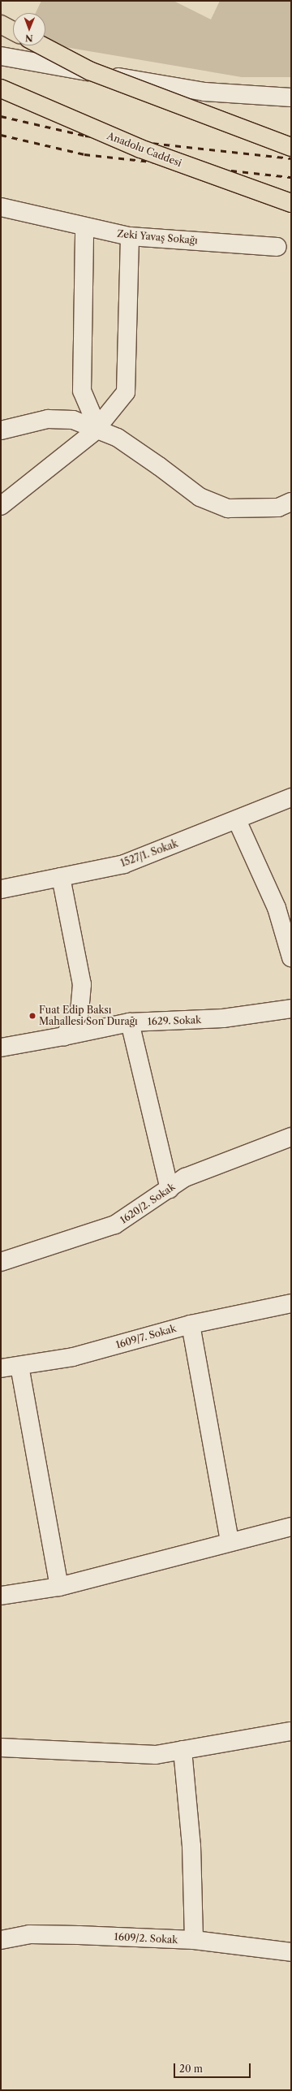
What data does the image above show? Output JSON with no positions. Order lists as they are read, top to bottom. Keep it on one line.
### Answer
{"streets":{"highway":["Anadolu Caddesi"],"street":["Zeki Yavaş Sokağı","1527/1. Sokak","1629. Sokak","1620/2. Sokak","1609/7. Sokak","1609/2. Sokak"]},"places":["Fuat Edip Baksı Mahallesi Son Durağı"],"scale_bar":"20 m","north":"bottom"}
